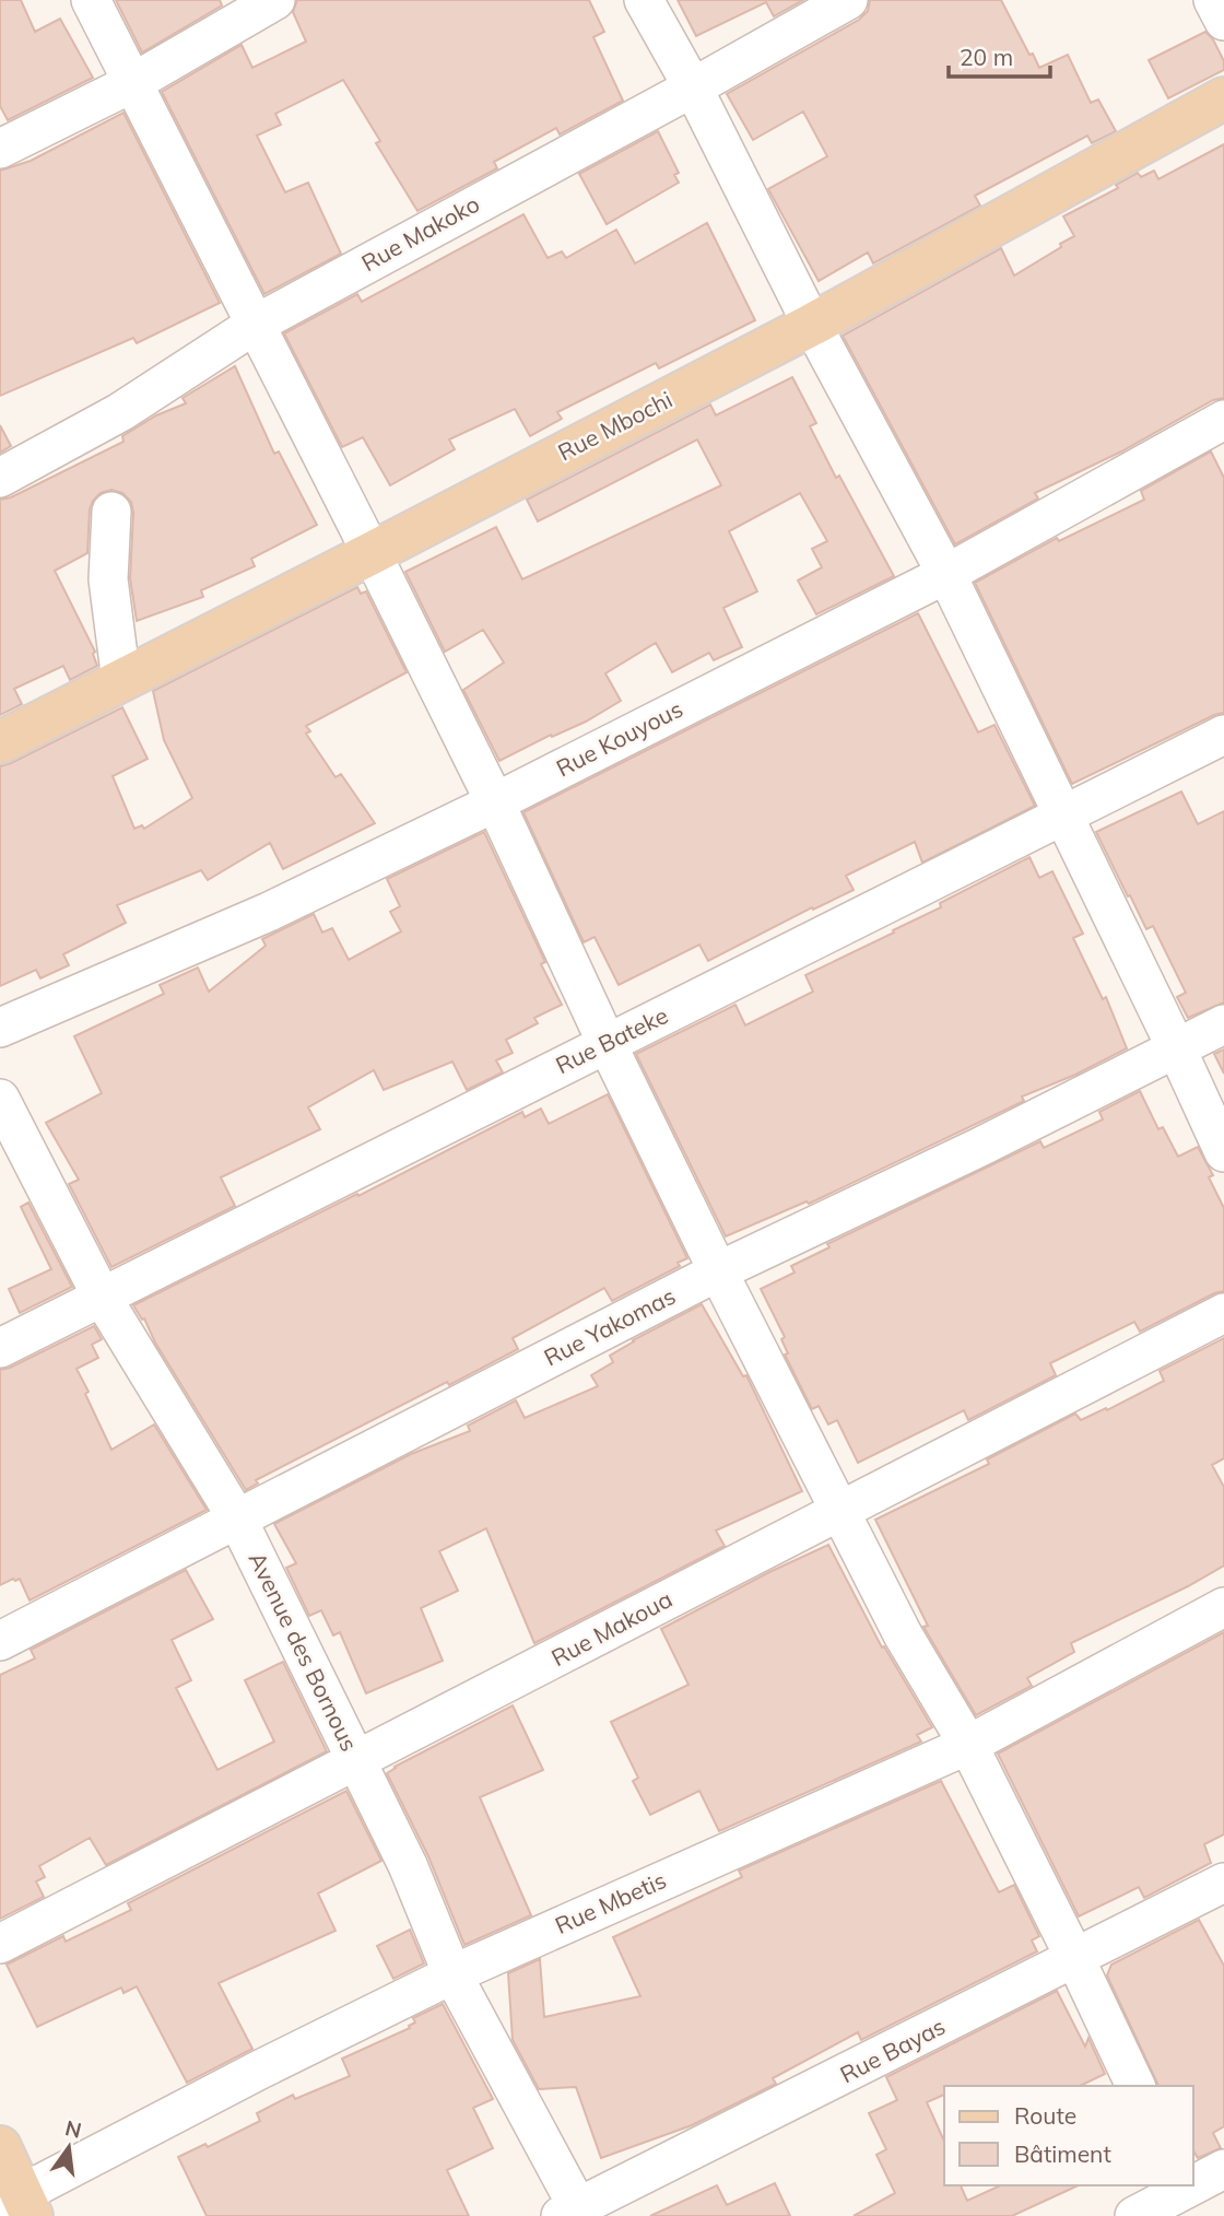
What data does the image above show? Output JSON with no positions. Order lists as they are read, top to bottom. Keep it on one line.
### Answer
{"streets":{"main road":["Rue Mbochi"],"street":["Rue Makoko","Rue Kouyous","Rue Bateke","Rue Yakomas","Rue Makoua","Avenue des Bornous","Rue Mbetis","Rue Bayas"]},"crossings":[["Rue Bateke","Avenue des Bornous"],["Rue Yakomas","Avenue des Bornous"],["Rue Makoua","Avenue des Bornous"],["Avenue des Bornous","Rue Mbetis"],["Avenue des Bornous","Rue Bayas"]],"legend":["Route","Bâtiment"],"scale_bar":"20 m","north":"top"}
